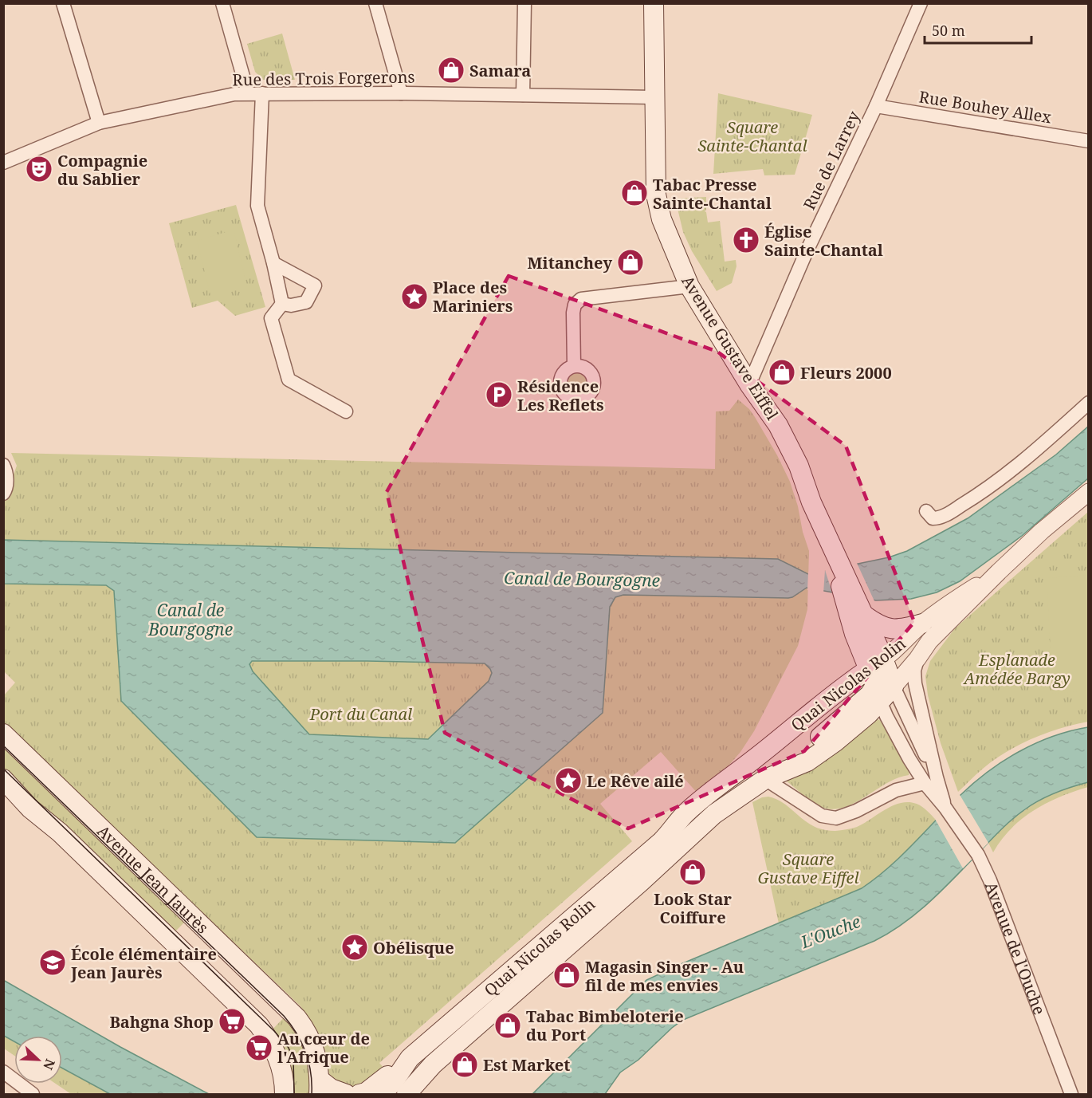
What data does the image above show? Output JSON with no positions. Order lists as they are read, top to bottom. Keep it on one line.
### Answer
{"streets":{"main road":["Avenue Gustave Eiffel","Quai Nicolas Rolin","Avenue Jean Jaurès"],"street":["Rue des Trois Forgerons","Rue Bouhey Allex","Rue de Larrey","Avenue de l'Ouche"]},"crossings":[["Rue des Trois Forgerons","Avenue Gustave Eiffel"],["Rue Bouhey Allex","Rue de Larrey"],["Rue de Larrey","Avenue Gustave Eiffel"],["Avenue Gustave Eiffel","Quai Nicolas Rolin"],["Avenue Gustave Eiffel","Avenue de l'Ouche"],["Quai Nicolas Rolin","Avenue de l'Ouche"]],"water":["Canal de Bourgogne","L'Ouche"],"parks":["Square Sainte-Chantal","Esplanade Amédée Bargy","Port du Canal","Square Gustave Eiffel"],"places":{"shop":["Samara","Tabac Presse Sainte-Chantal","Mitanchey","Fleurs 2000","Look Star Coiffure","Magasin Singer - Au fil de mes envies","Tabac Bimbeloterie du Port","Est Market"],"theatre":["Compagnie du Sablier"],"church":["Église Sainte-Chantal"],"place":["Place des Mariniers","Le Rêve ailé","Obélisque"],"parking":["Résidence Les Reflets"],"school or university":["École élémentaire Jean Jaurès"],"supermarket":["Bahgna Shop","Au cœur de l'Afrique"]},"scale_bar":"50 m","north":"bottom right"}
